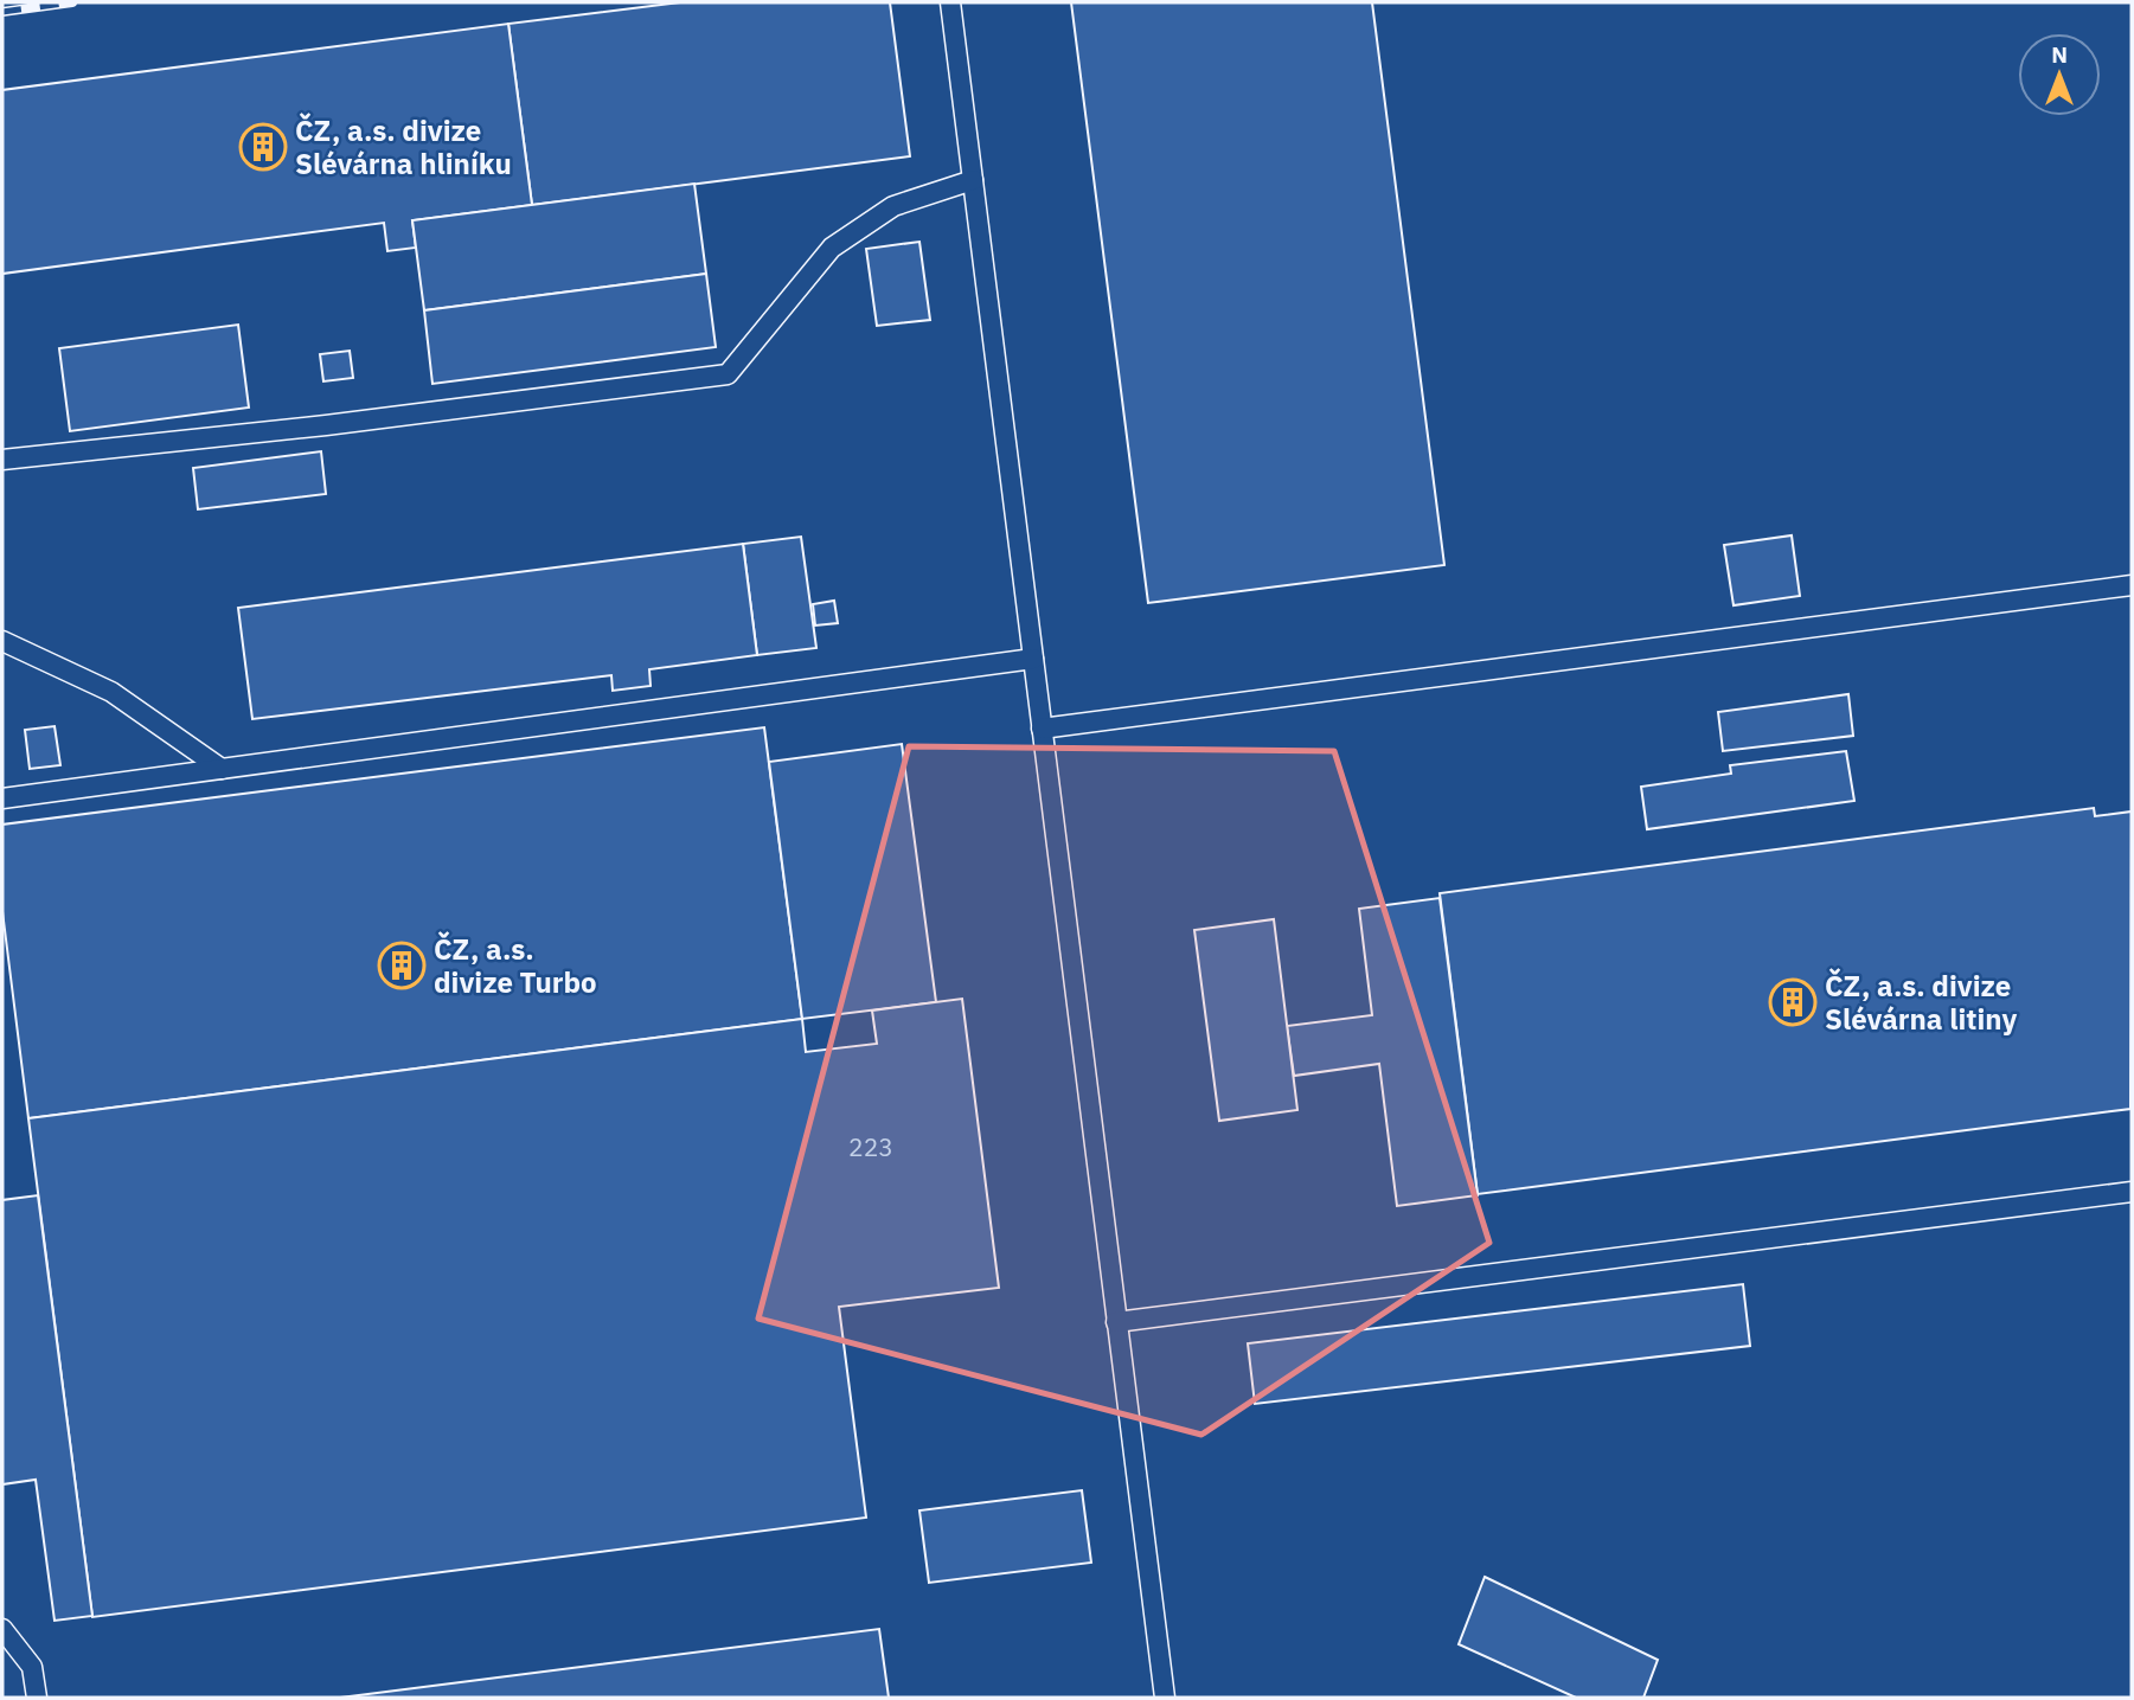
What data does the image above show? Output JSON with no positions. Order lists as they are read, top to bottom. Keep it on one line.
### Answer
{"places":{"building":["ČZ, a.s. divize Slévárna hliníku","ČZ, a.s. divize Turbo","ČZ, a.s. divize Slévárna litiny"]},"house_numbers":["223"],"north":"top"}
